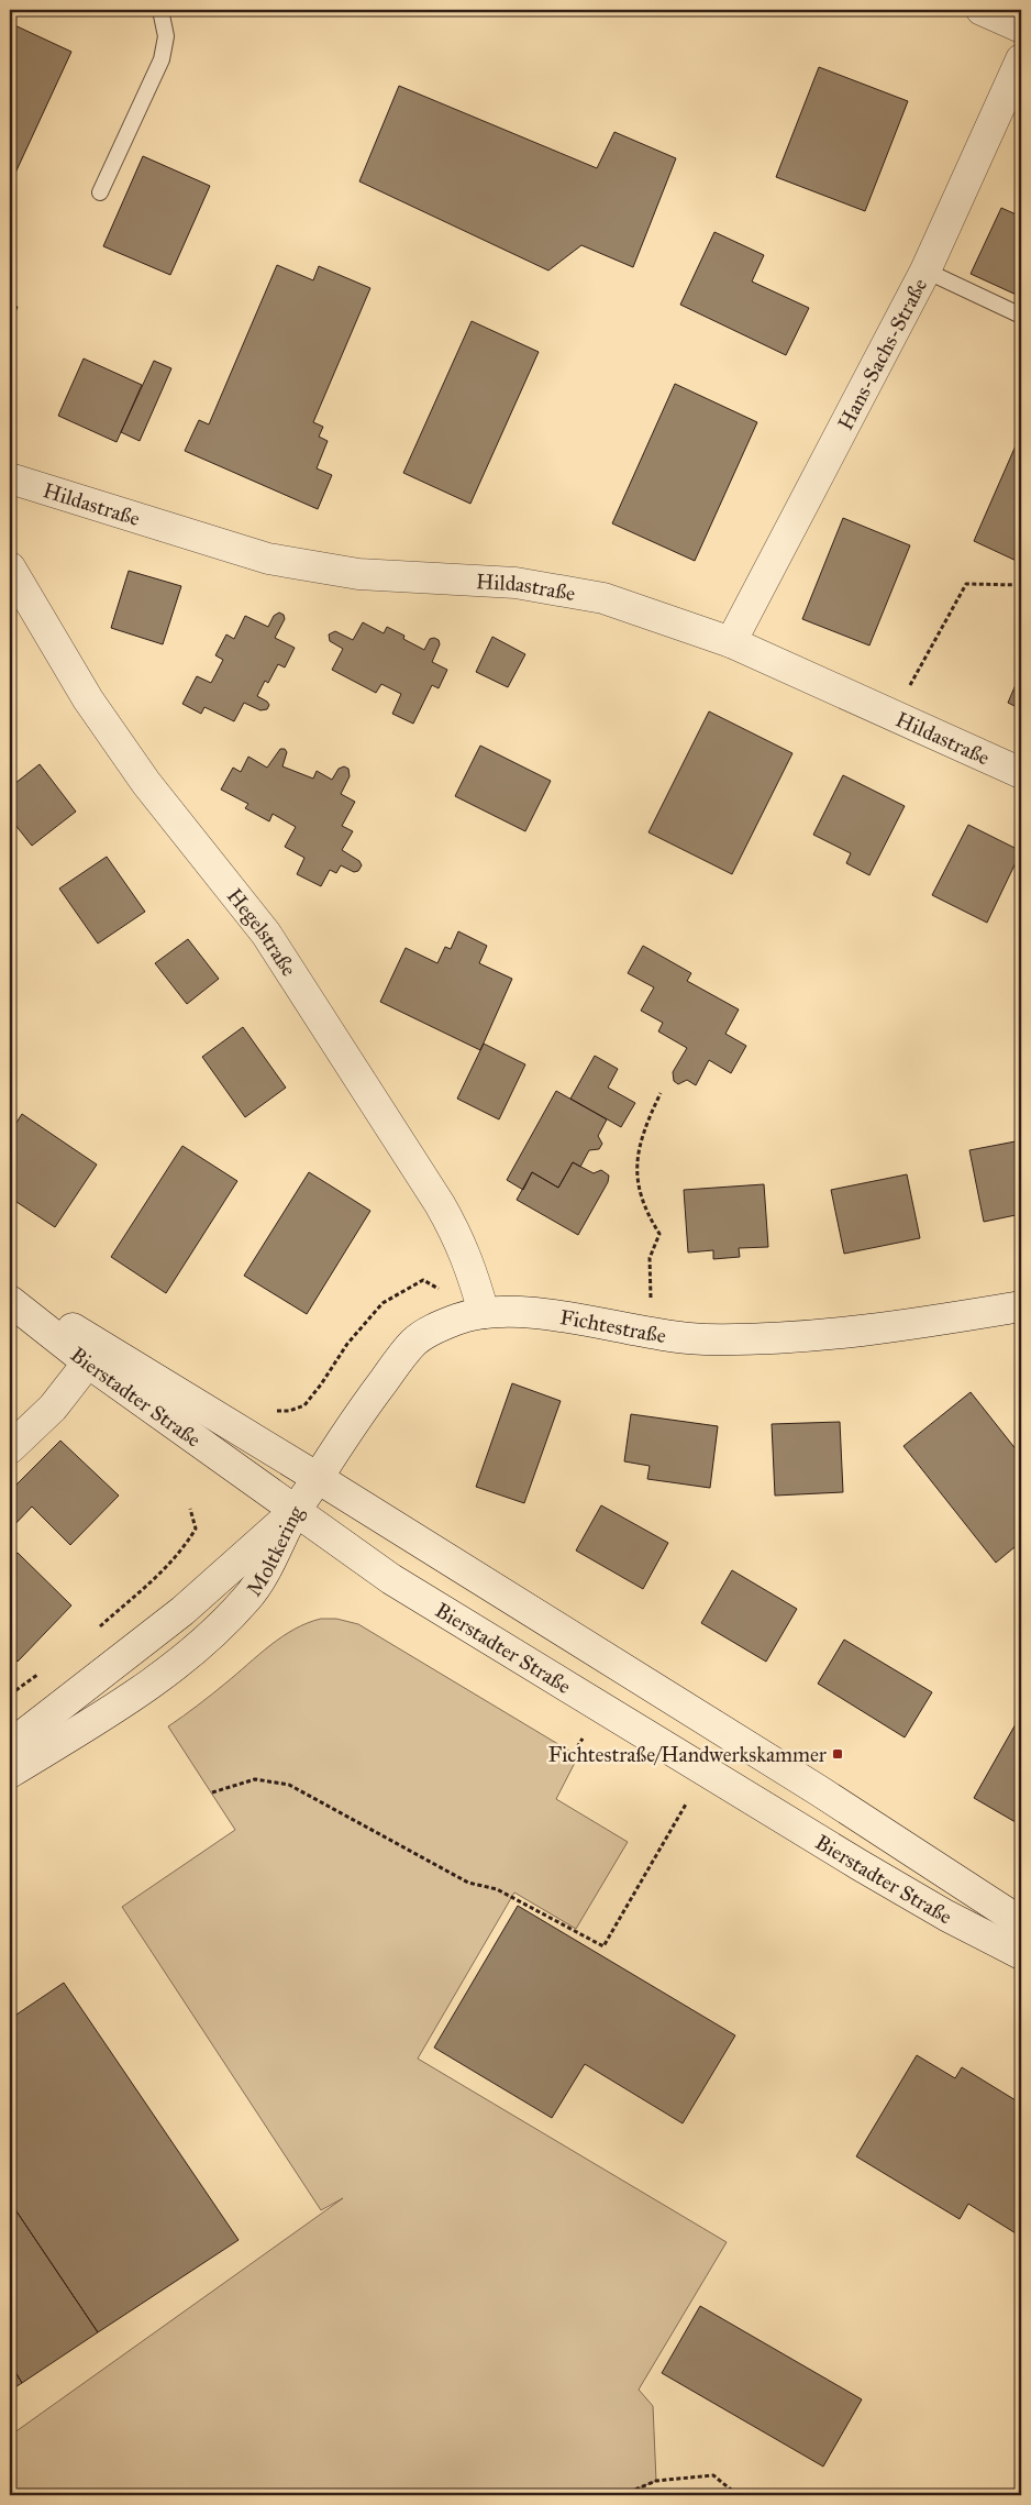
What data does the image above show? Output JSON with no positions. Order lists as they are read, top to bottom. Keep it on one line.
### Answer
{"streets":{"street":["Hans-Sachs-Straße","Hildastraße","Hegelstraße","Fichtestraße","Bierstadter Straße","Moltkering"]},"crossings":[["Hans-Sachs-Straße","Hildastraße"],["Hegelstraße","Fichtestraße"],["Fichtestraße","Bierstadter Straße"],["Fichtestraße","Moltkering"],["Bierstadter Straße","Moltkering"]],"places":{"transit":["Fichtestraße/Handwerkskammer"]}}
